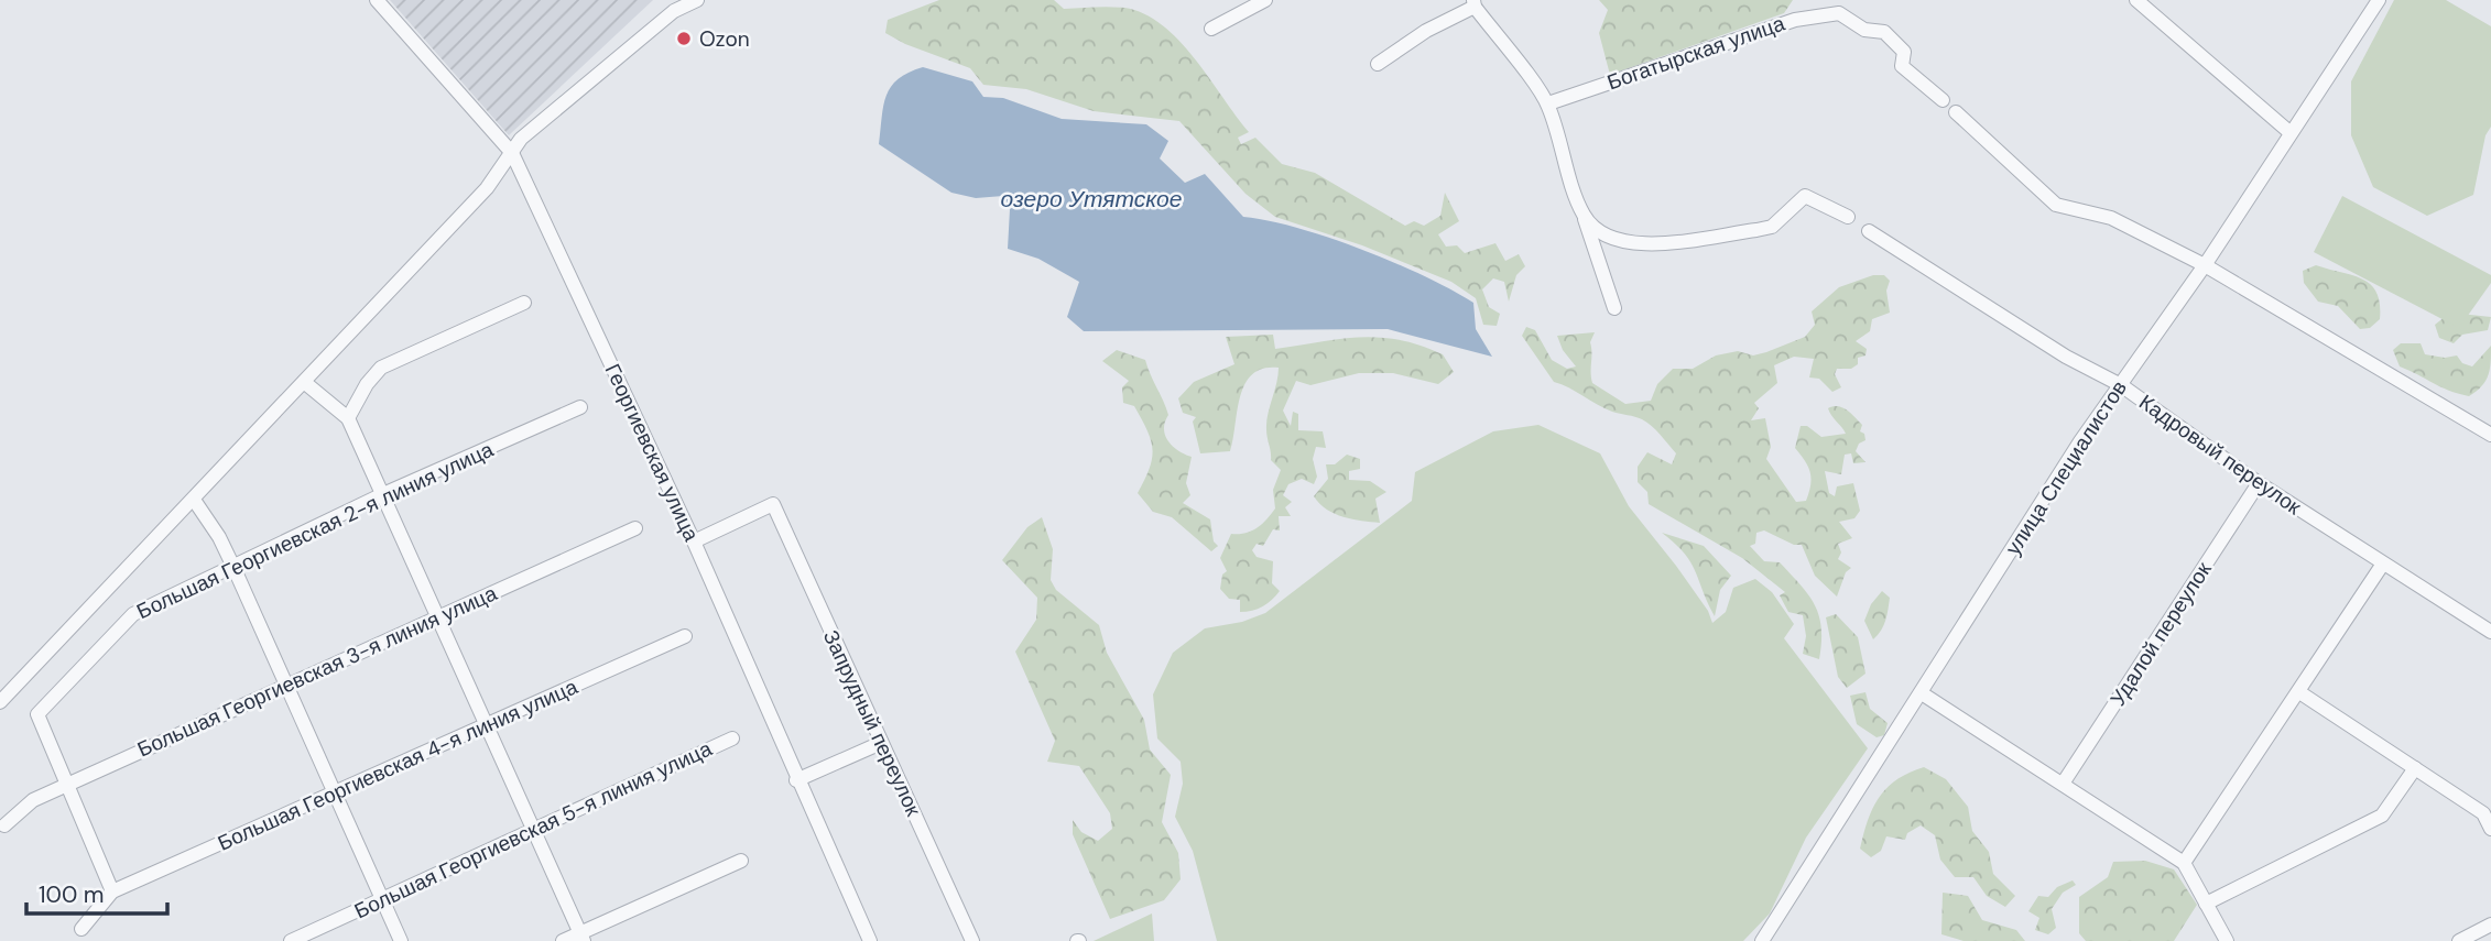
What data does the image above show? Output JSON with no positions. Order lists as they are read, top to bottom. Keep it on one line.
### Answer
{"streets":{"street":["Богатырская улица","Георгиевская улица","Кадровый переулок","улица Специалистов","Большая Георгиевская 2-я линия улица","Удалой переулок","Большая Георгиевская 3-я линия улица","Запрудный переулок","Большая Георгиевская 4-я линия улица","Большая Георгиевская 5-я линия улица"]},"crossings":[["Георгиевская улица","Запрудный переулок"],["Кадровый переулок","улица Специалистов"],["Кадровый переулок","Удалой переулок"],["Большая Георгиевская 2-я линия улица","Большая Георгиевская 3-я линия улица"]],"water":["озеро Утятское"],"places":["Ozon"],"scale_bar":"100 m"}
